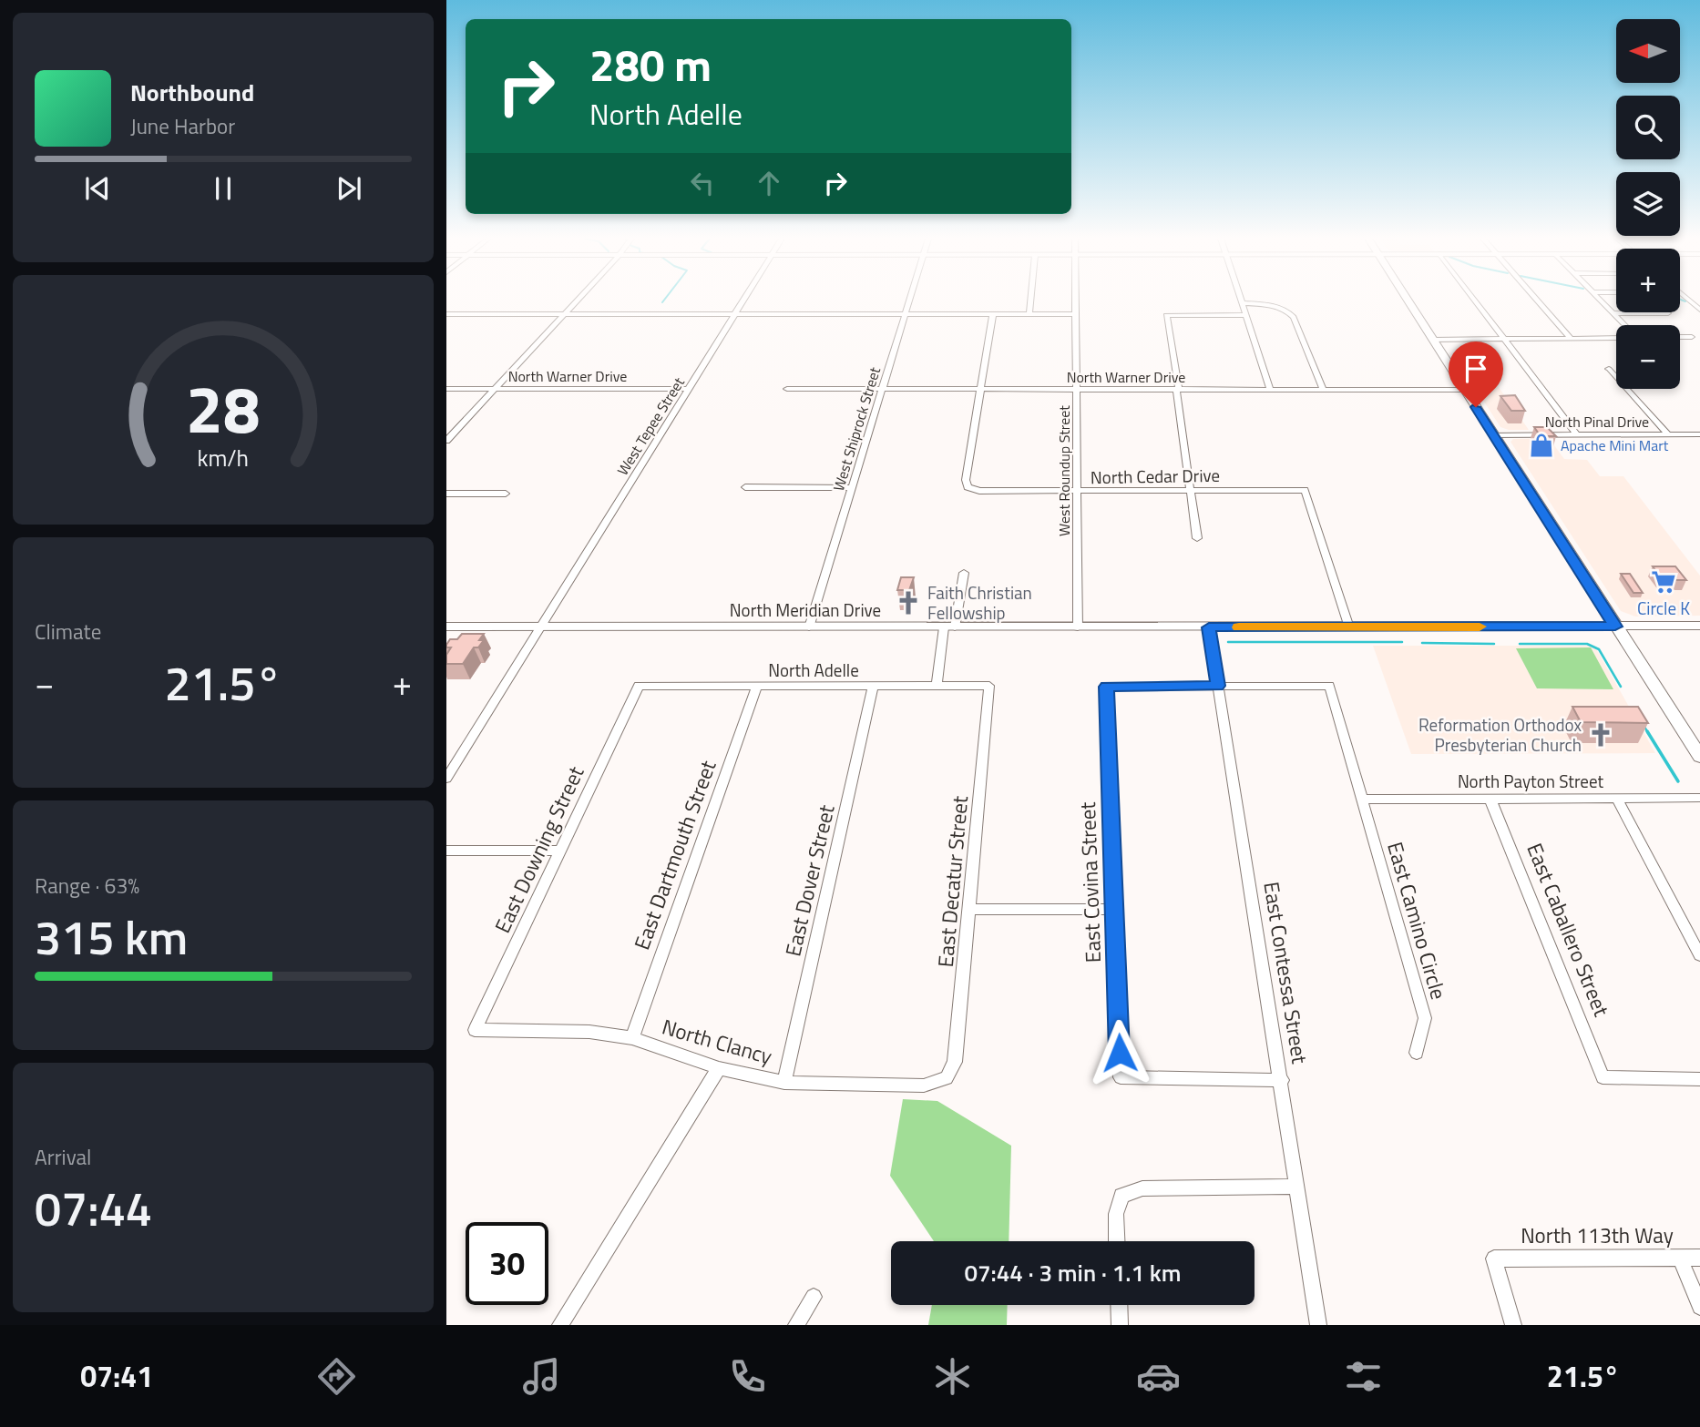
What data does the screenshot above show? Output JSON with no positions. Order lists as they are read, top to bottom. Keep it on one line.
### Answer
{"streets":{"street":["North Warner Drive","North Pinal Drive","West Tepee Street","West Shiprock Street","West Roundup Street","North Cedar Drive","North Meridian Drive","North Adelle","North Payton Street","East Downing Street","East Dartmouth Street","East Dover Street","East Decatur Street","East Covina Street","East Camino Circle","East Caballero Street","East Contessa Street","North Clancy","North 113th Way"]},"crossings":[["North Warner Drive","West Tepee Street"],["North Warner Drive","West Shiprock Street"],["North Warner Drive","West Roundup Street"],["North Warner Drive","North Cedar Drive"],["West Tepee Street","North Meridian Drive"],["West Shiprock Street","North Meridian Drive"],["West Roundup Street","North Cedar Drive"],["West Roundup Street","North Meridian Drive"],["North Cedar Drive","North Meridian Drive"],["North Meridian Drive","East Contessa Street"],["North Adelle","East Downing Street"],["North Adelle","East Dartmouth Street"],["North Adelle","East Dover Street"],["North Adelle","East Decatur Street"],["North Payton Street","East Camino Circle"],["North Payton Street","East Caballero Street"],["East Downing Street","North Clancy"],["East Dartmouth Street","North Clancy"],["East Dover Street","North Clancy"],["East Decatur Street","North Clancy"],["East Covina Street","East Camino Circle"],["East Covina Street","East Contessa Street"],["East Camino Circle","East Contessa Street"]],"places":{"shop":["Apache Mini Mart"],"supermarket":["Circle K"],"church":["Faith Christian Fellowship","Reformation Orthodox Presbyterian Church"]},"north":"left","page":{"map_buttons":["+","−"],"turn":["280 m","North Adelle"],"song":["Northbound","June Harbor"],"tile":["Climate",["Range · 63%","315 km"],["Arrival","07:44"]],"heat":["−","21.5°","+"],"limit":"30","trip":"07:44 · 3 min · 1.1 km","tabs":["07:41","21.5°"],"gauge":["28","km/h"]}}
